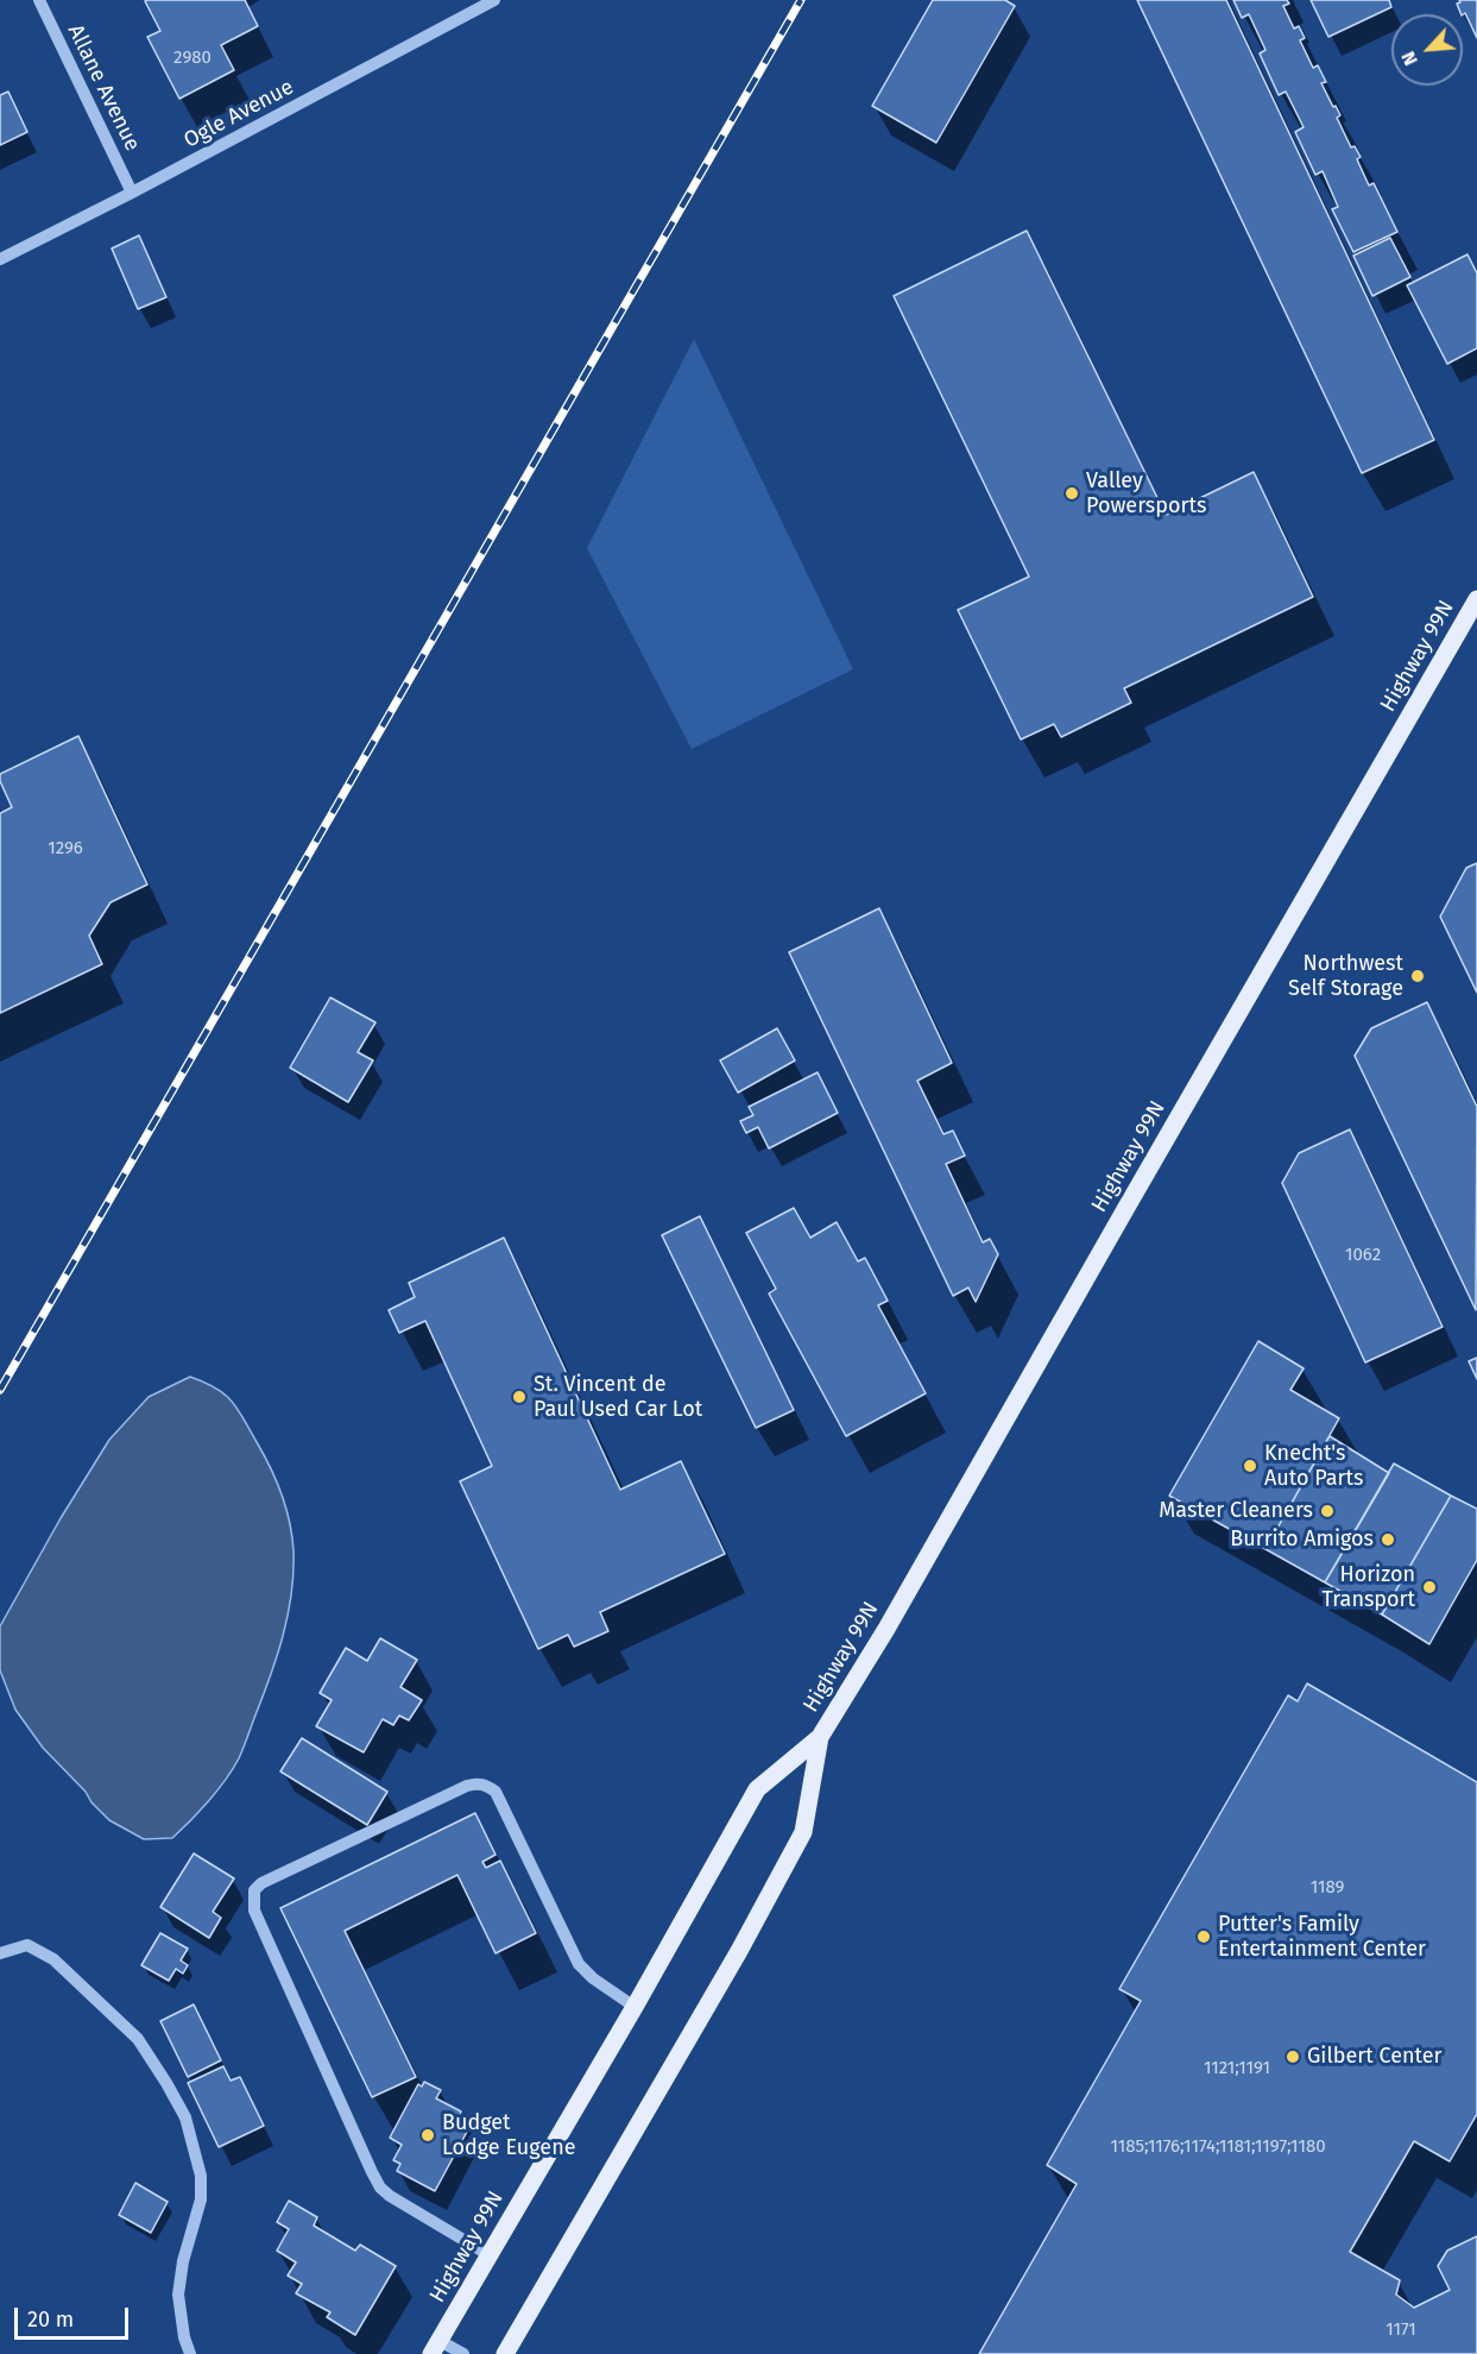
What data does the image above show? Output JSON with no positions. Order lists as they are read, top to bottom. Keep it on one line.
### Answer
{"streets":{"main road":["Highway 99N"],"street":["Allane Avenue","Ogle Avenue"]},"crossings":[["Allane Avenue","Ogle Avenue"]],"places":["Valley Powersports","Northwest Self Storage","St. Vincent de Paul Used Car Lot","Knecht's Auto Parts","Master Cleaners","Burrito Amigos","Horizon Transport","Putter's Family Entertainment Center","Gilbert Center","Budget Lodge Eugene"],"house_numbers":["2980","1296","1062","1189","1121;1191","1185;1176;1174;1181;1197;1180","1171"],"scale_bar":"20 m","north":"bottom left"}
